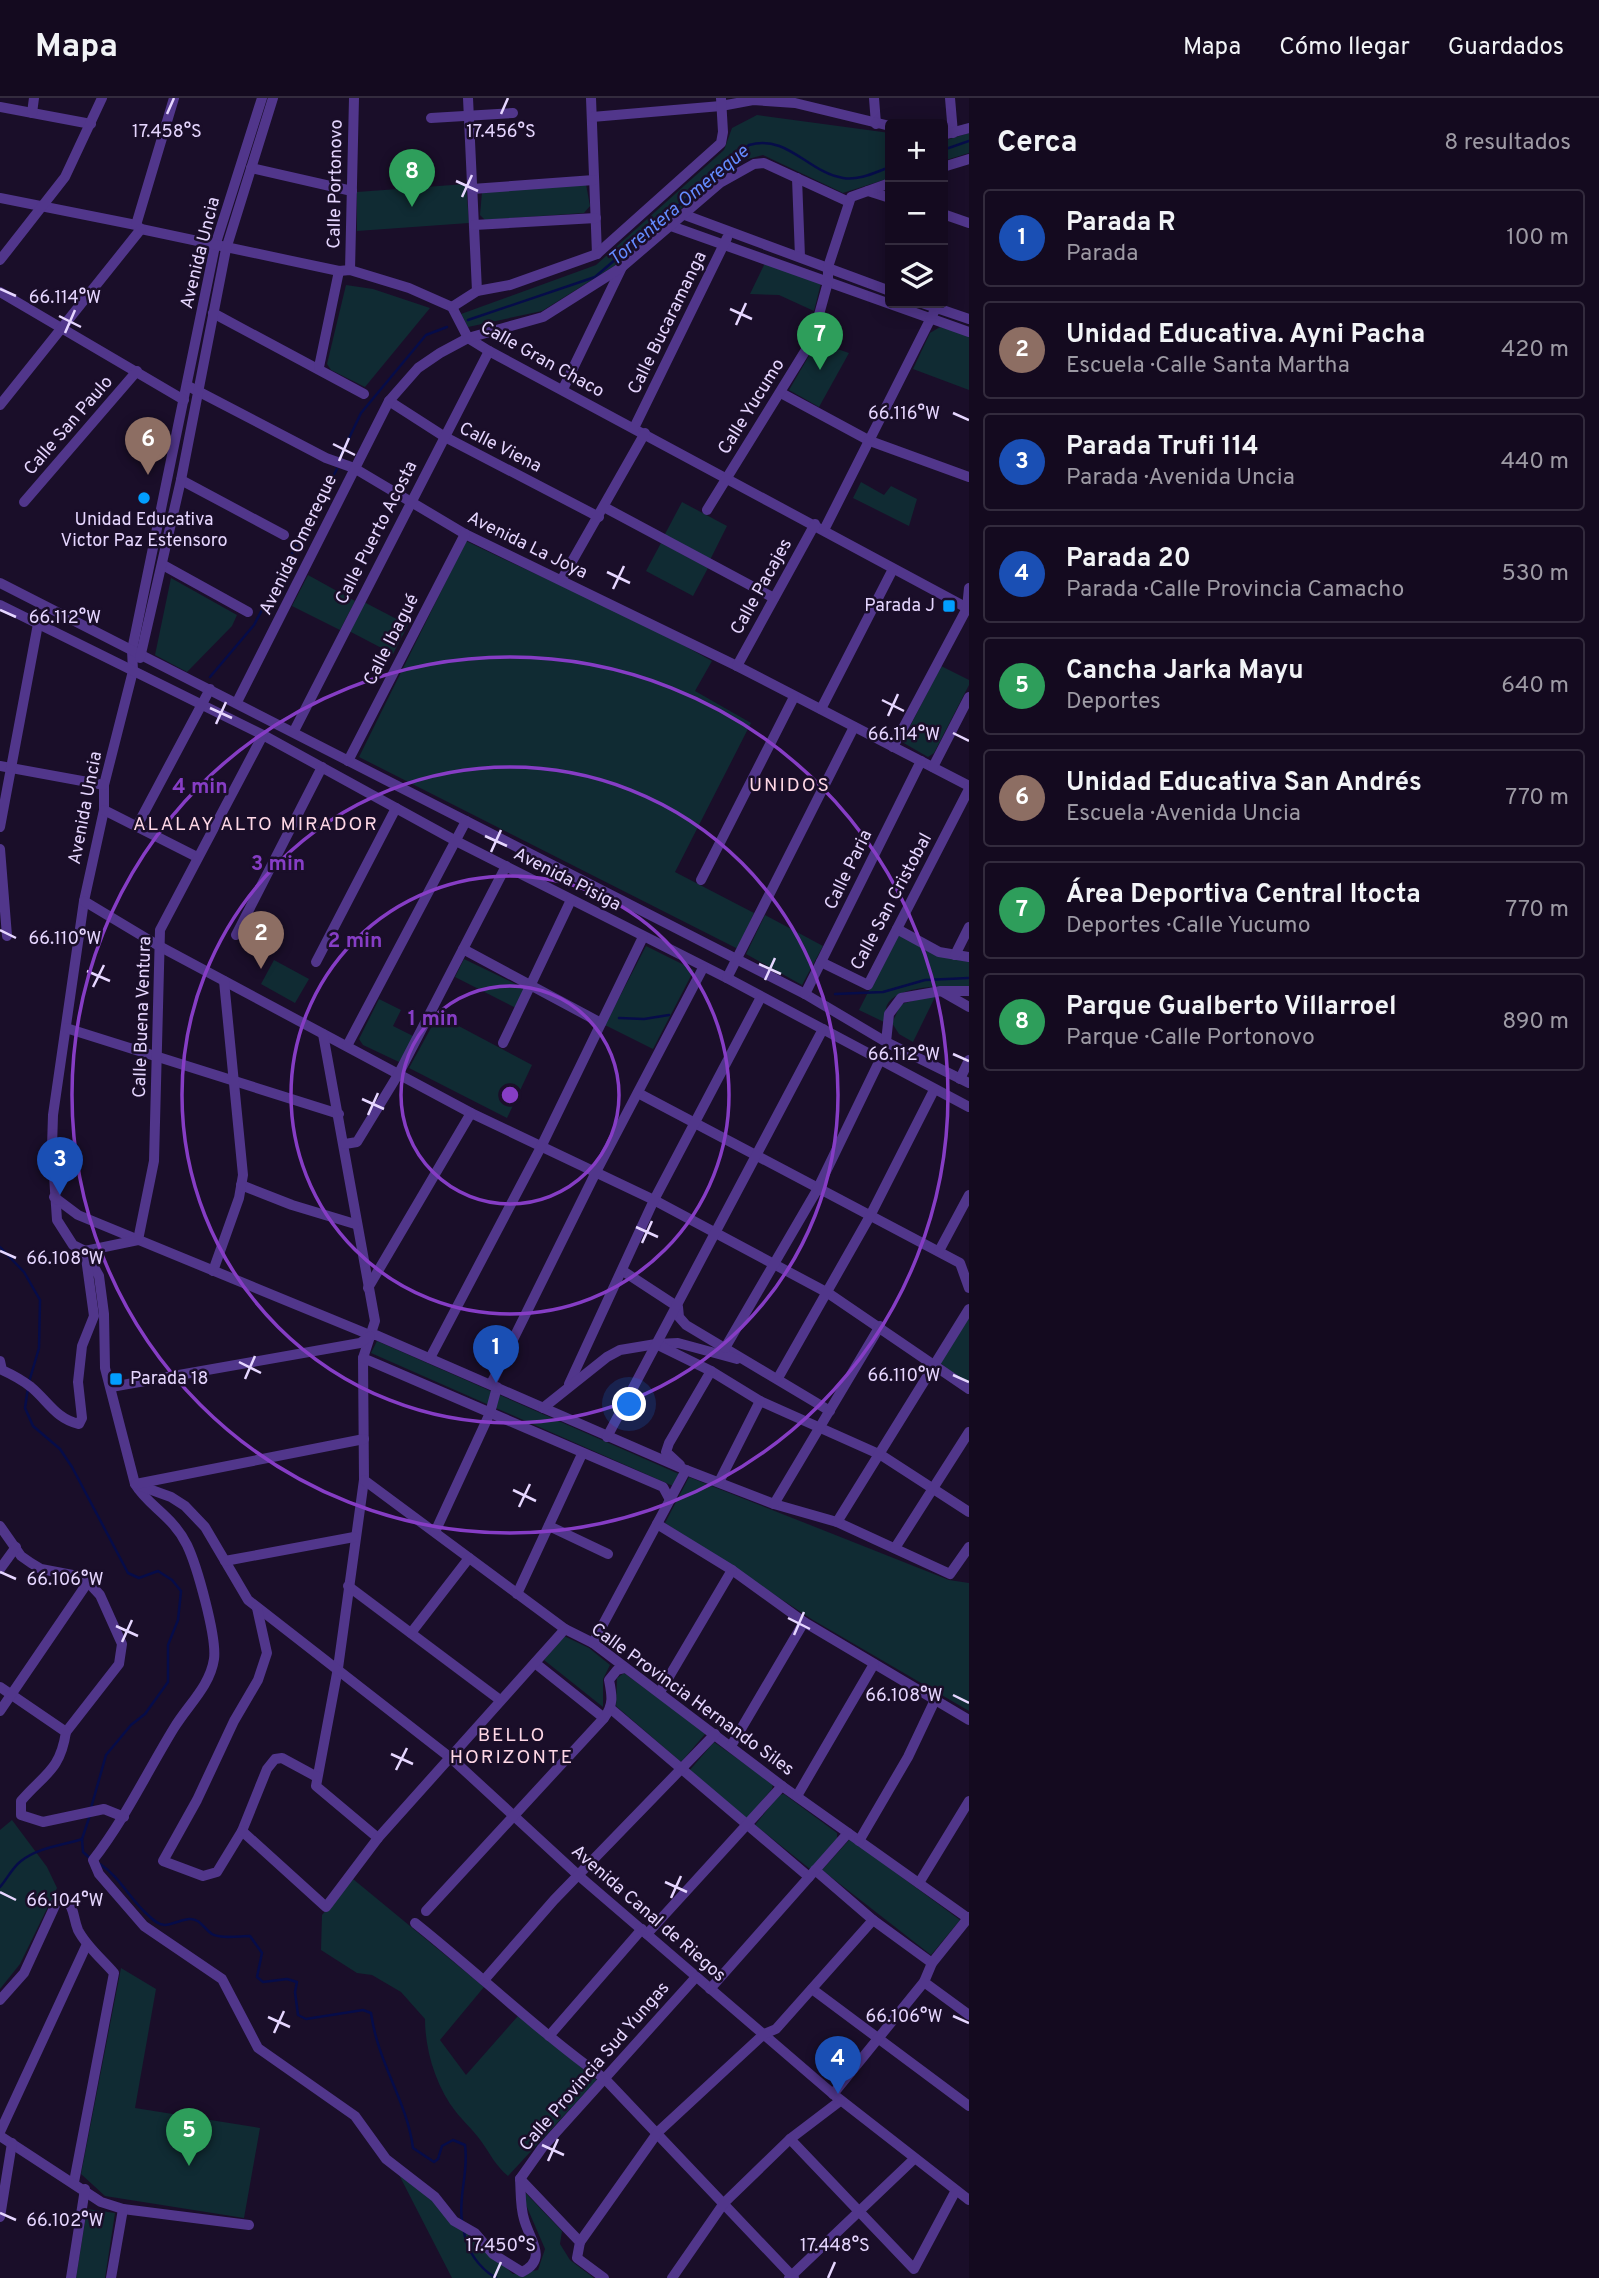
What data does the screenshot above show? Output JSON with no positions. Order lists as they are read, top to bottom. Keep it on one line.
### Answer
{"streets":{"street":["Calle Portonovo","Avenida Uncia","Calle Bucaramanga","Calle Gran Chaco","Calle Yucumo","Calle San Paulo","Calle Viena","Calle Puerto Acosta","Avenida Omereque","Avenida La Joya","Calle Pacajes","Calle Ibagué","Calle Paria","Avenida Pisiga","Calle San Cristobal","Calle Buena Ventura","Calle Provincia Hernando Siles","Avenida Canal de Riegos","Calle Provincia Sud Yungas"]},"crossings":[["Avenida Uncia","Avenida La Joya"],["Avenida Uncia","Avenida Pisiga"],["Calle Bucaramanga","Calle Gran Chaco"],["Calle Gran Chaco","Calle Yucumo"],["Calle Gran Chaco","Calle Puerto Acosta"],["Calle Gran Chaco","Avenida Omereque"],["Calle Gran Chaco","Calle Pacajes"],["Calle Yucumo","Avenida Omereque"],["Calle Viena","Calle Puerto Acosta"],["Calle Viena","Avenida Omereque"],["Calle Puerto Acosta","Avenida La Joya"],["Calle Puerto Acosta","Avenida Pisiga"],["Avenida Omereque","Avenida La Joya"],["Avenida Omereque","Avenida Pisiga"],["Avenida La Joya","Calle Pacajes"],["Avenida La Joya","Calle Ibagué"],["Avenida La Joya","Calle Paria"],["Avenida La Joya","Calle San Cristobal"],["Calle Ibagué","Avenida Pisiga"],["Calle Paria","Avenida Pisiga"],["Calle Paria","Calle San Cristobal"],["Avenida Pisiga","Calle Buena Ventura"],["Avenida Canal de Riegos","Calle Provincia Sud Yungas"]],"districts":["UNIDOS","ALALAY ALTO MIRADOR","BELLO HORIZONTE"],"water":["Torrentera Omereque"],"places":{"other":["Unidad Educativa Victor Paz Estensoro"],"transit":["Parada J","Parada 18"]},"page":{"header":"Mapa","nav":["Mapa","Cómo llegar","Guardados"],"heading":["Cerca","8 resultados"],"map_buttons":["+","−"],"pins":["8","7","6","2","3","1","4","5"],"list":[{"mark":"1","name":"Parada R","note":"Parada","value":"100 m"},{"mark":"2","name":"Unidad Educativa. Ayni Pacha","note":"Escuela · Calle Santa Martha","value":"420 m"},{"mark":"3","name":"Parada Trufi 114","note":"Parada · Avenida Uncia","value":"440 m"},{"mark":"4","name":"Parada 20","note":"Parada · Calle Provincia Camacho","value":"530 m"},{"mark":"5","name":"Cancha Jarka Mayu","note":"Deportes","value":"640 m"},{"mark":"6","name":"Unidad Educativa San Andrés","note":"Escuela · Avenida Uncia","value":"770 m"},{"mark":"7","name":"Área Deportiva Central Itocta","note":"Deportes · Calle Yucumo","value":"770 m"},{"mark":"8","name":"Parque Gualberto Villarroel","note":"Parque · Calle Portonovo","value":"890 m"}]},"coordinates":["17.458°S","17.456°S","66.114°W","66.116°W","66.112°W","66.110°W","66.108°W","66.106°W","66.104°W","66.102°W","17.450°S","17.448°S"],"rings":["4 min","3 min","2 min","1 min"]}
